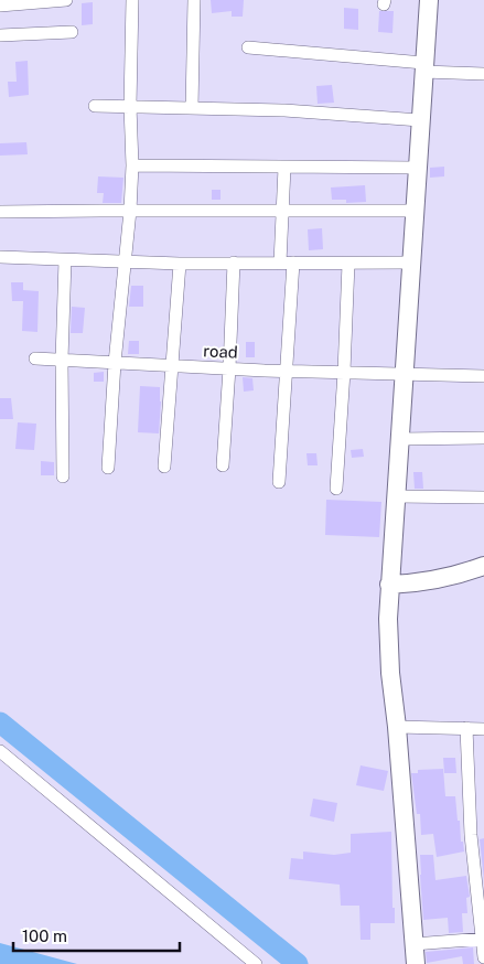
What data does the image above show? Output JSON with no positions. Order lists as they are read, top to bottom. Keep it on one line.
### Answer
{"streets":{"street":["road"]},"scale_bar":"100 m"}
